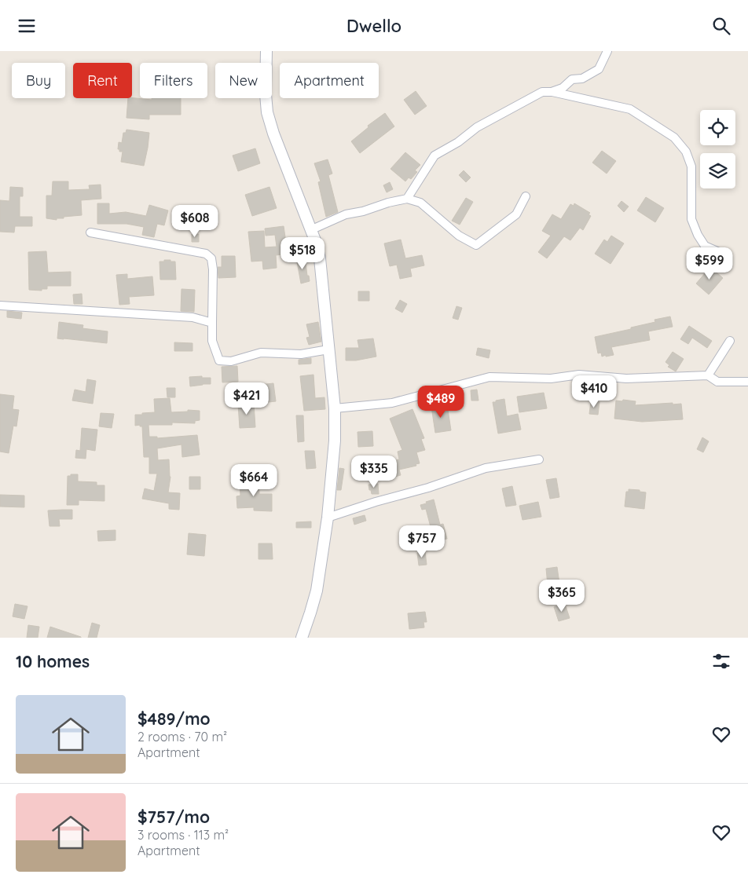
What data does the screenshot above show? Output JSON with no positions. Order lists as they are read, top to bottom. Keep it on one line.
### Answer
{"page":{"header":"Dwello","chip":["Buy","Rent","Filters","New","Apartment"],"price":["$608","$518","$599","$410","$421","$489","$335","$664","$757","$365"],"heading":"10 homes","list":[{"name":"$489/mo","note":"2 rooms · 70 m² · Apartment"},{"name":"$757/mo","note":"3 rooms · 113 m² · Apartment"}]}}
